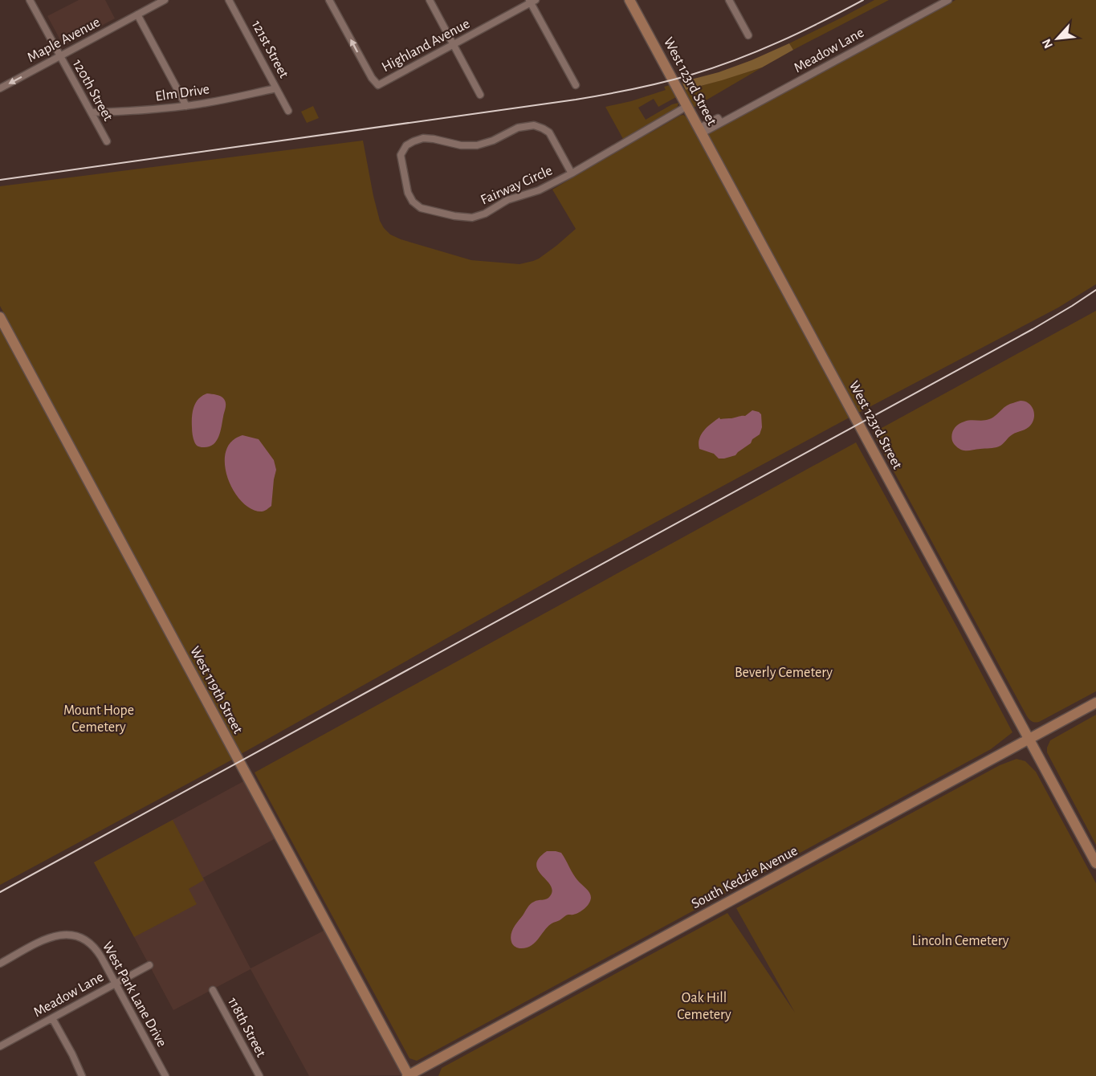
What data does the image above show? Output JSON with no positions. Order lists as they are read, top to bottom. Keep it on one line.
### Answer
{"streets":{"street":["Maple Avenue","Highland Avenue","121st Street","Meadow Lane","West 123rd Street","120th Street","Elm Drive","Fairway Circle","West 119th Street","South Kedzie Avenue","West Park Lane Drive","118th Street"]},"crossings":[["Maple Avenue","120th Street"],["121st Street","Elm Drive"],["Meadow Lane","West 123rd Street"],["Meadow Lane","West Park Lane Drive"],["West 123rd Street","Fairway Circle"],["West 123rd Street","South Kedzie Avenue"],["120th Street","Elm Drive"],["West 119th Street","South Kedzie Avenue"]],"one_way":["Maple Avenue"],"parks":["Beverly Cemetery","Mount Hope Cemetery","Lincoln Cemetery","Oak Hill Cemetery"],"north":"bottom left"}
